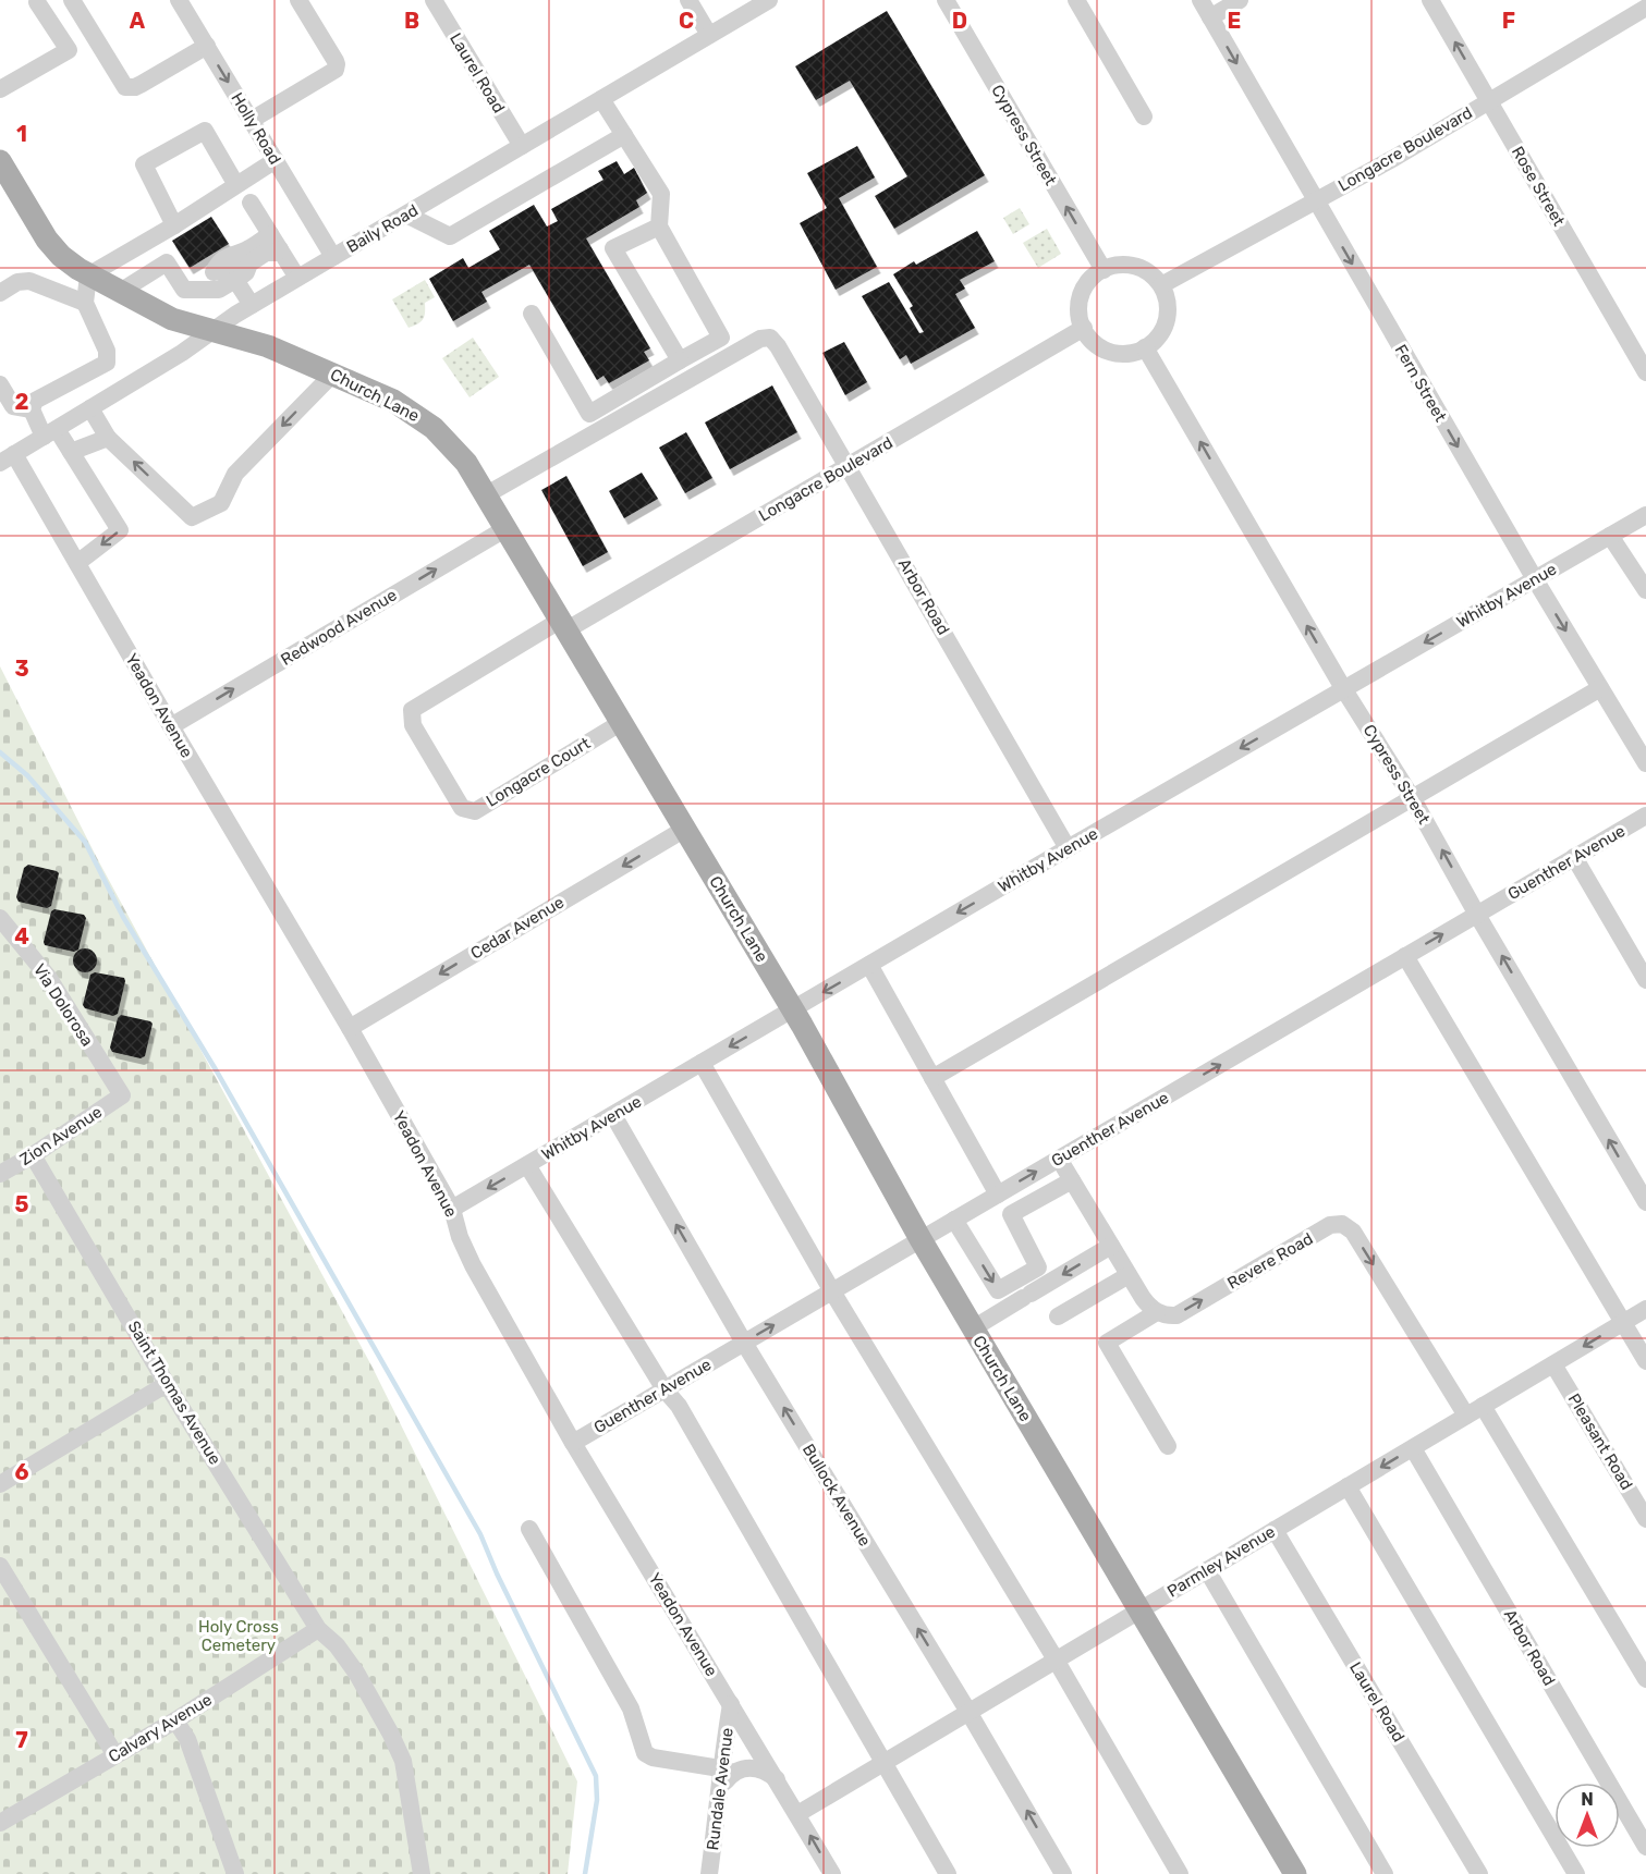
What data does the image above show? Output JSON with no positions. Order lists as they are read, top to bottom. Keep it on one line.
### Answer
{"streets":{"main road":["Church Lane"],"street":["Laurel Road","Holly Road","Cypress Street","Longacre Boulevard","Rose Street","Baily Road","Fern Street","Whitby Avenue","Arbor Road","Redwood Avenue","Yeadon Avenue","Longacre Court","Guenther Avenue","Cedar Avenue","Via Dolorosa","Zion Avenue","Revere Road","Saint Thomas Avenue","Pleasant Road","Bullock Avenue","Parmley Avenue","Calvary Avenue","Rundale Avenue"]},"crossings":[["Laurel Road","Baily Road"],["Laurel Road","Parmley Avenue"],["Holly Road","Baily Road"],["Cypress Street","Longacre Boulevard"],["Cypress Street","Whitby Avenue"],["Cypress Street","Guenther Avenue"],["Longacre Boulevard","Rose Street"],["Longacre Boulevard","Fern Street"],["Longacre Boulevard","Church Lane"],["Longacre Boulevard","Arbor Road"],["Longacre Boulevard","Longacre Court"],["Baily Road","Church Lane"],["Baily Road","Yeadon Avenue"],["Fern Street","Whitby Avenue"],["Church Lane","Whitby Avenue"],["Church Lane","Arbor Road"],["Church Lane","Redwood Avenue"],["Church Lane","Longacre Court"],["Church Lane","Guenther Avenue"],["Church Lane","Cedar Avenue"],["Church Lane","Parmley Avenue"],["Whitby Avenue","Arbor Road"],["Whitby Avenue","Yeadon Avenue"],["Whitby Avenue","Bullock Avenue"],["Arbor Road","Parmley Avenue"],["Redwood Avenue","Yeadon Avenue"],["Yeadon Avenue","Guenther Avenue"],["Yeadon Avenue","Cedar Avenue"],["Yeadon Avenue","Parmley Avenue"],["Yeadon Avenue","Rundale Avenue"],["Guenther Avenue","Bullock Avenue"],["Via Dolorosa","Zion Avenue"],["Zion Avenue","Saint Thomas Avenue"],["Revere Road","Parmley Avenue"],["Saint Thomas Avenue","Calvary Avenue"],["Pleasant Road","Parmley Avenue"],["Bullock Avenue","Parmley Avenue"]],"one_way":["Fern Street","Redwood Avenue","Cedar Avenue"],"parks":["Holy Cross Cemetery"],"north":"top","grid":{"columns":["A","B","C","D","E","F"],"rows":["1","2","3","4","5","6","7"]}}
